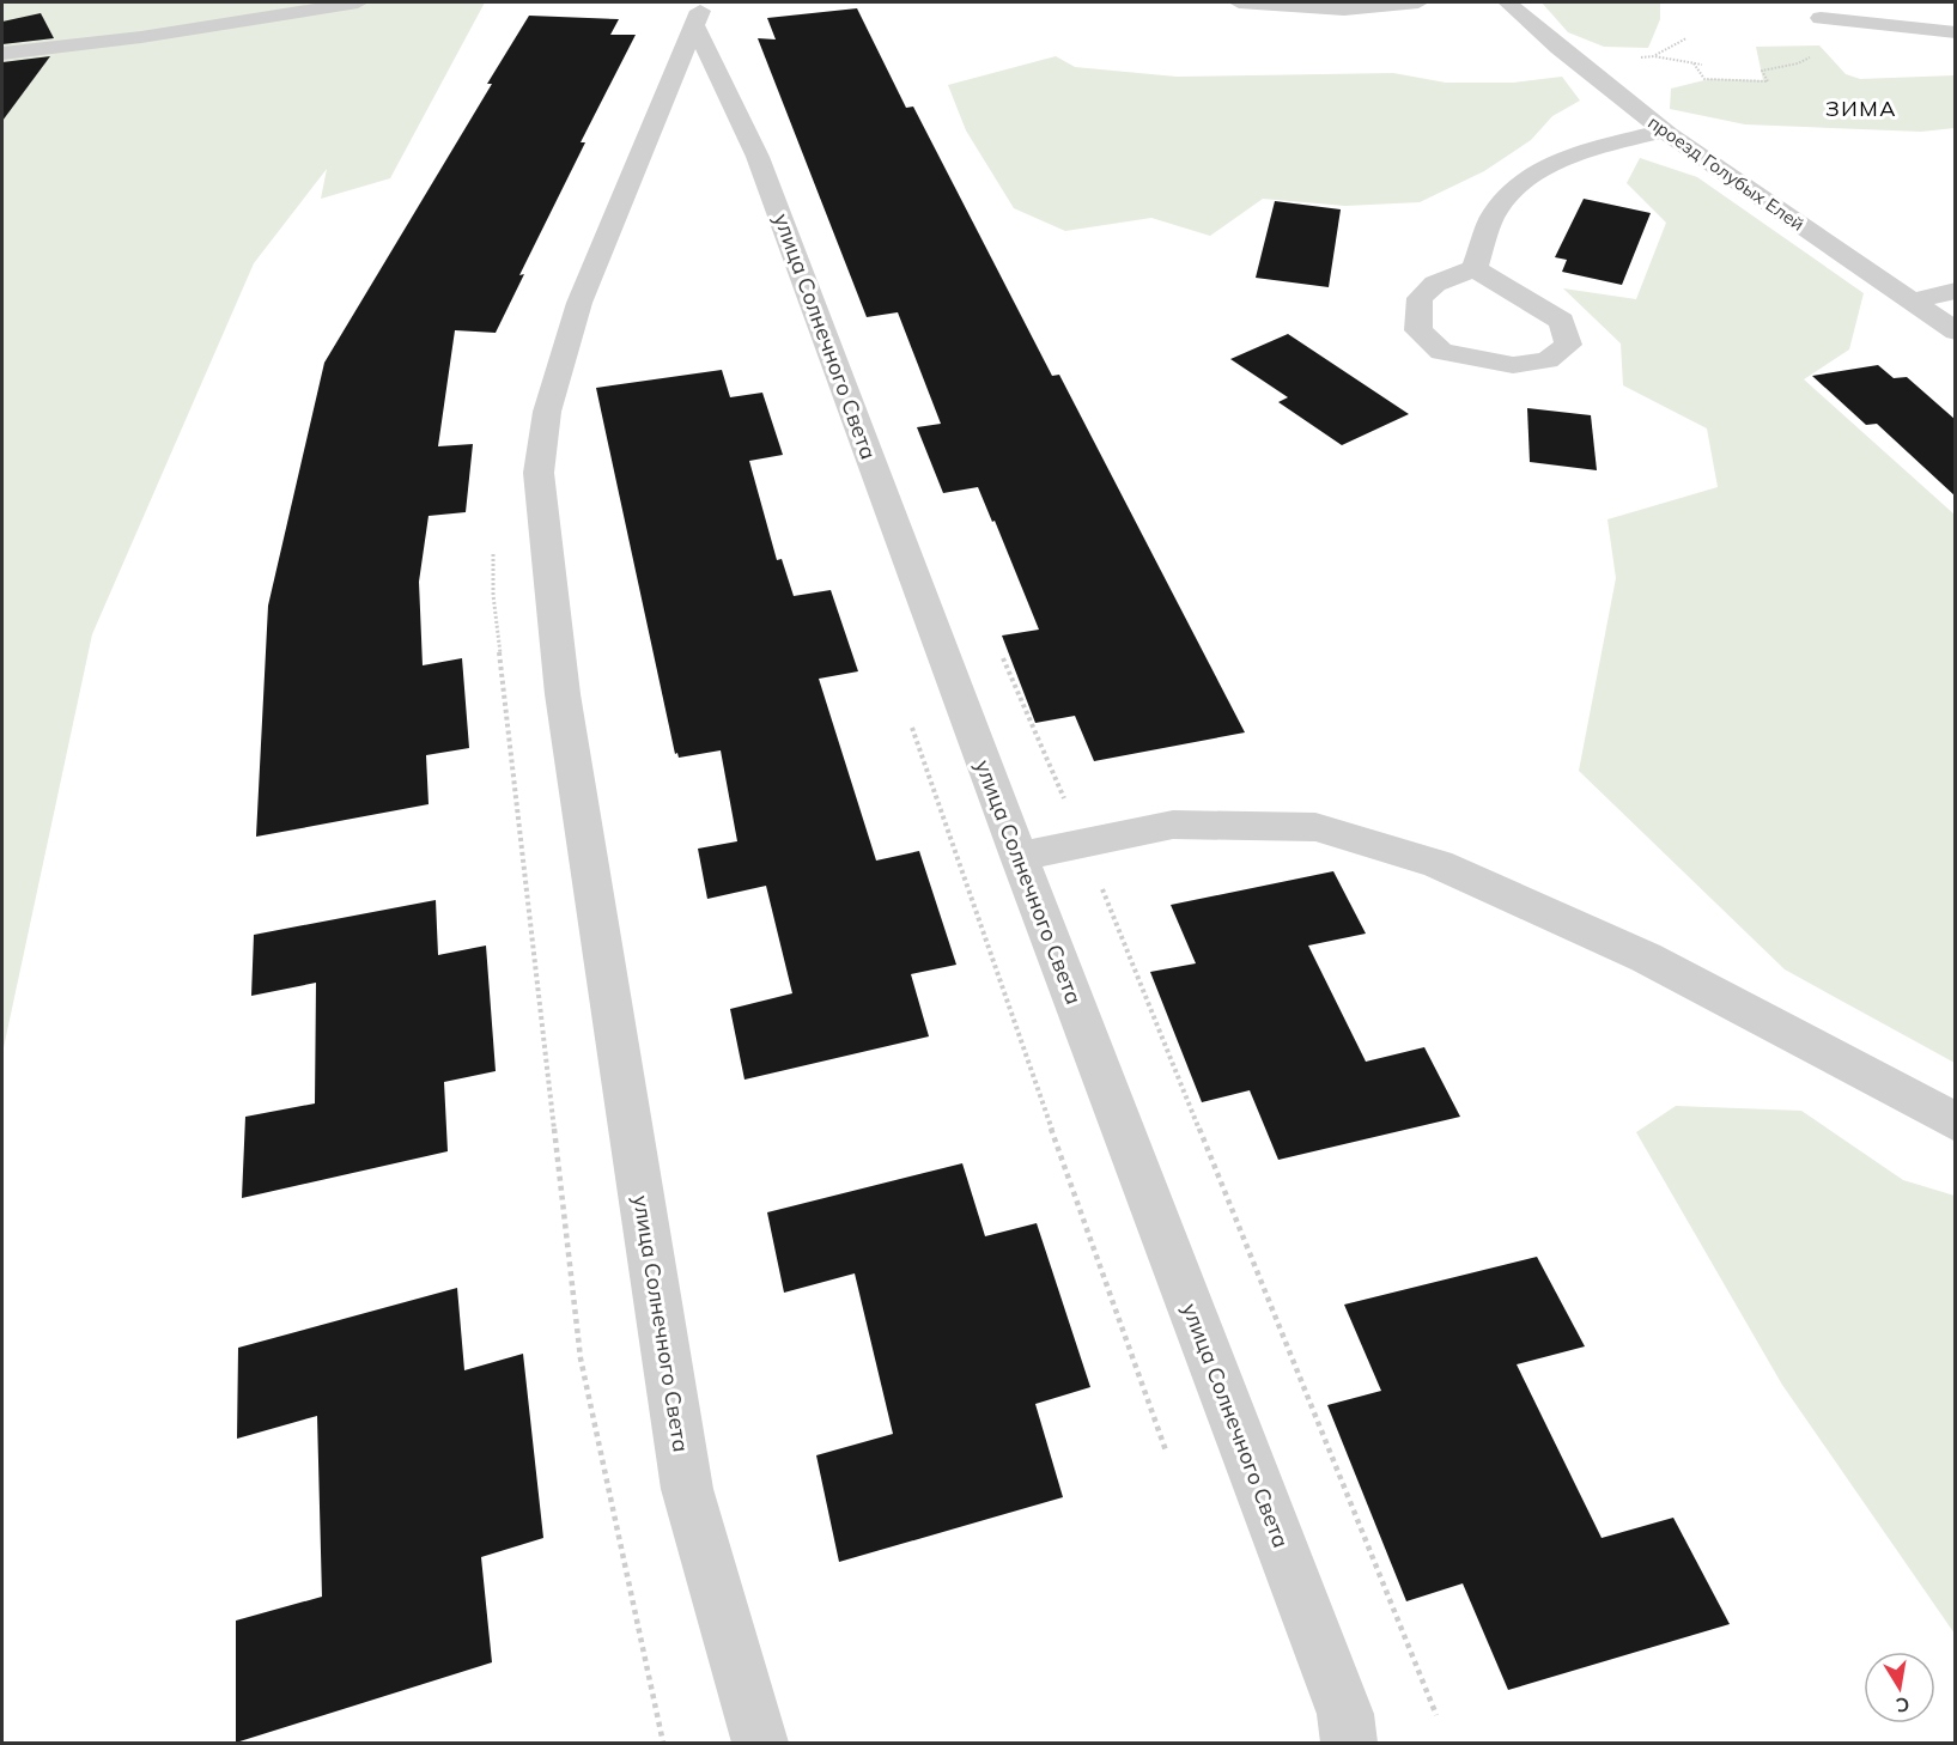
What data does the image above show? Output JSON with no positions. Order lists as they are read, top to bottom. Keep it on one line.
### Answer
{"streets":{"street":["проезд Голубых Елей","улица Солнечного Света"]},"districts":["ЗИМА"],"north":"bottom"}
